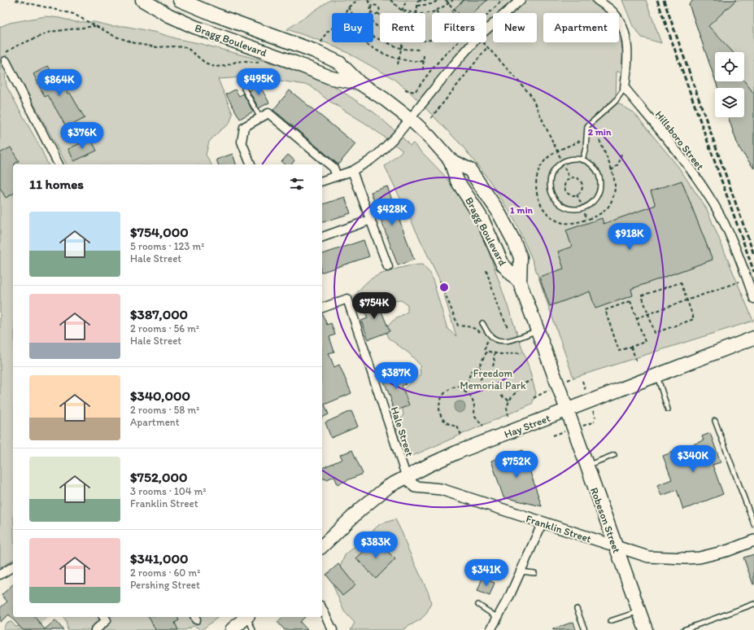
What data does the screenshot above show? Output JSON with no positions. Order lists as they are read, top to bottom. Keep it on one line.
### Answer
{"streets":{"main road":["Bragg Boulevard","Hay Street","Robeson Street"],"street":["Hillsboro Street","Hale Street","Franklin Street"]},"crossings":[["Bragg Boulevard","Hay Street"],["Bragg Boulevard","Robeson Street"],["Hay Street","Hale Street"],["Hay Street","Robeson Street"],["Hay Street","Franklin Street"],["Hale Street","Franklin Street"],["Robeson Street","Franklin Street"]],"parks":["Freedom Memorial Park"],"page":{"chip":["Buy","Rent","Filters","New","Apartment"],"price":["$495K","$864K","$376K","$428K","$918K","$754K","$387K","$340K","$752K","$383K","$341K"],"heading":"11 homes","list":[{"name":"$754,000","note":"5 rooms · 123 m² · Hale Street"},{"name":"$387,000","note":"2 rooms · 56 m² · Hale Street"},{"name":"$340,000","note":"2 rooms · 58 m² · Apartment"},{"name":"$752,000","note":"3 rooms · 104 m² · Franklin Street"},{"name":"$341,000","note":"2 rooms · 60 m² · Pershing Street"}]},"rings":["2 min","1 min"]}
